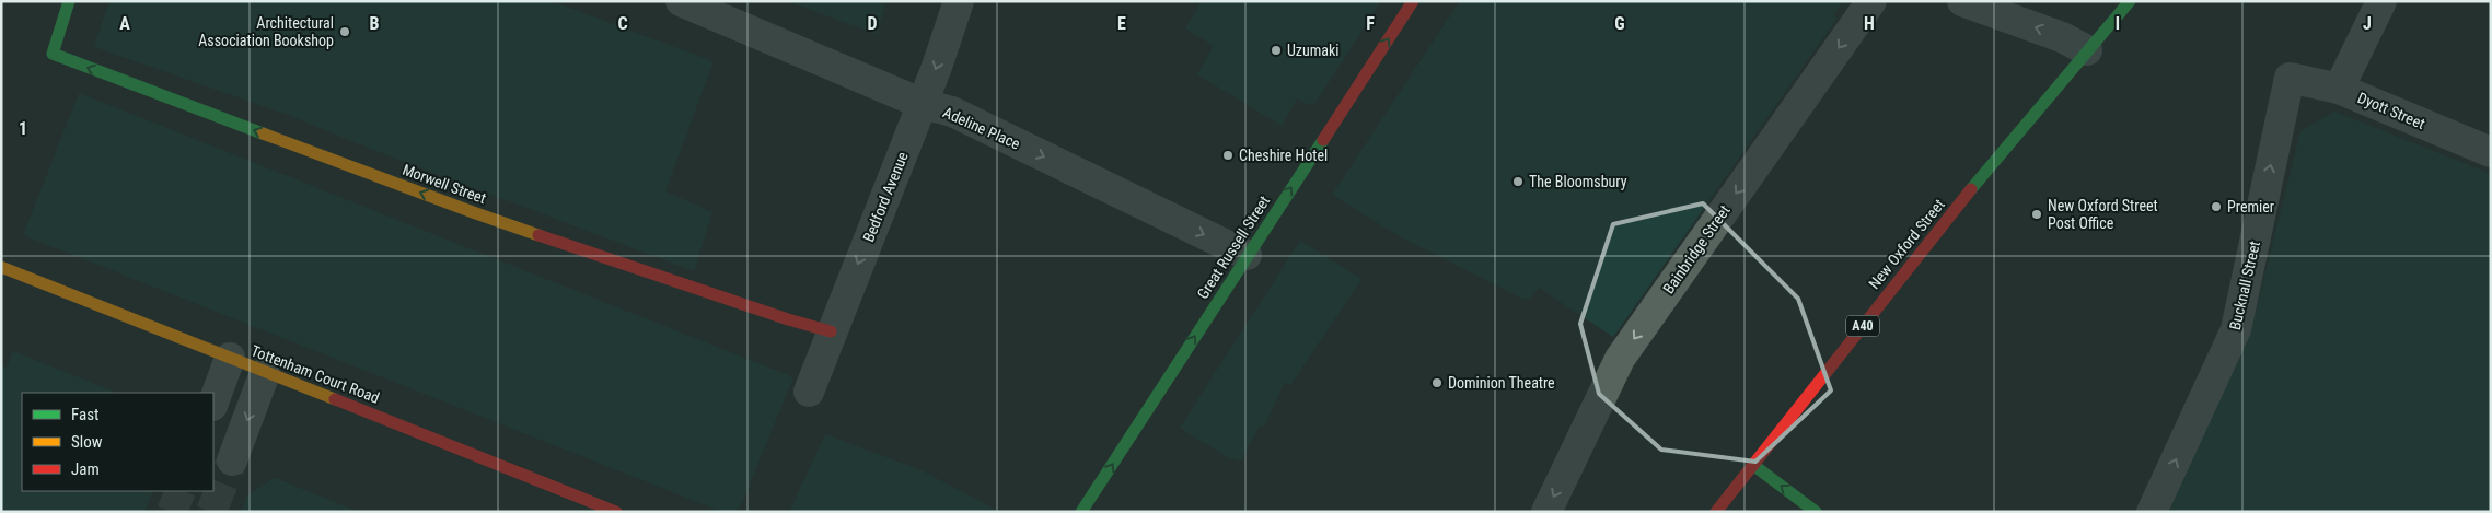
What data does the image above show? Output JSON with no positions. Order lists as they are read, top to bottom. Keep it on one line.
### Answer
{"streets":{"street":["Dyott Street","Adeline Place","Morwell Street","Bedford Avenue","New Oxford Street","Great Russell Street","Bainbridge Street","Bucknall Street","A40","Tottenham Court Road"]},"crossings":[["Dyott Street","Bucknall Street"],["Adeline Place","Bedford Avenue"],["Adeline Place","Great Russell Street"],["Morwell Street","Bedford Avenue"]],"one_way":["Adeline Place","Morwell Street","Bedford Avenue","Great Russell Street","Bainbridge Street","Bucknall Street"],"places":["Architectural Association Bookshop","Uzumaki","Cheshire Hotel","The Bloomsbury","Premier","New Oxford Street Post Office","Dominion Theatre"],"legend":["Fast","Slow","Jam"],"grid":{"columns":["A","B","C","D","E","F","G","H","I","J"],"rows":["1"]}}
